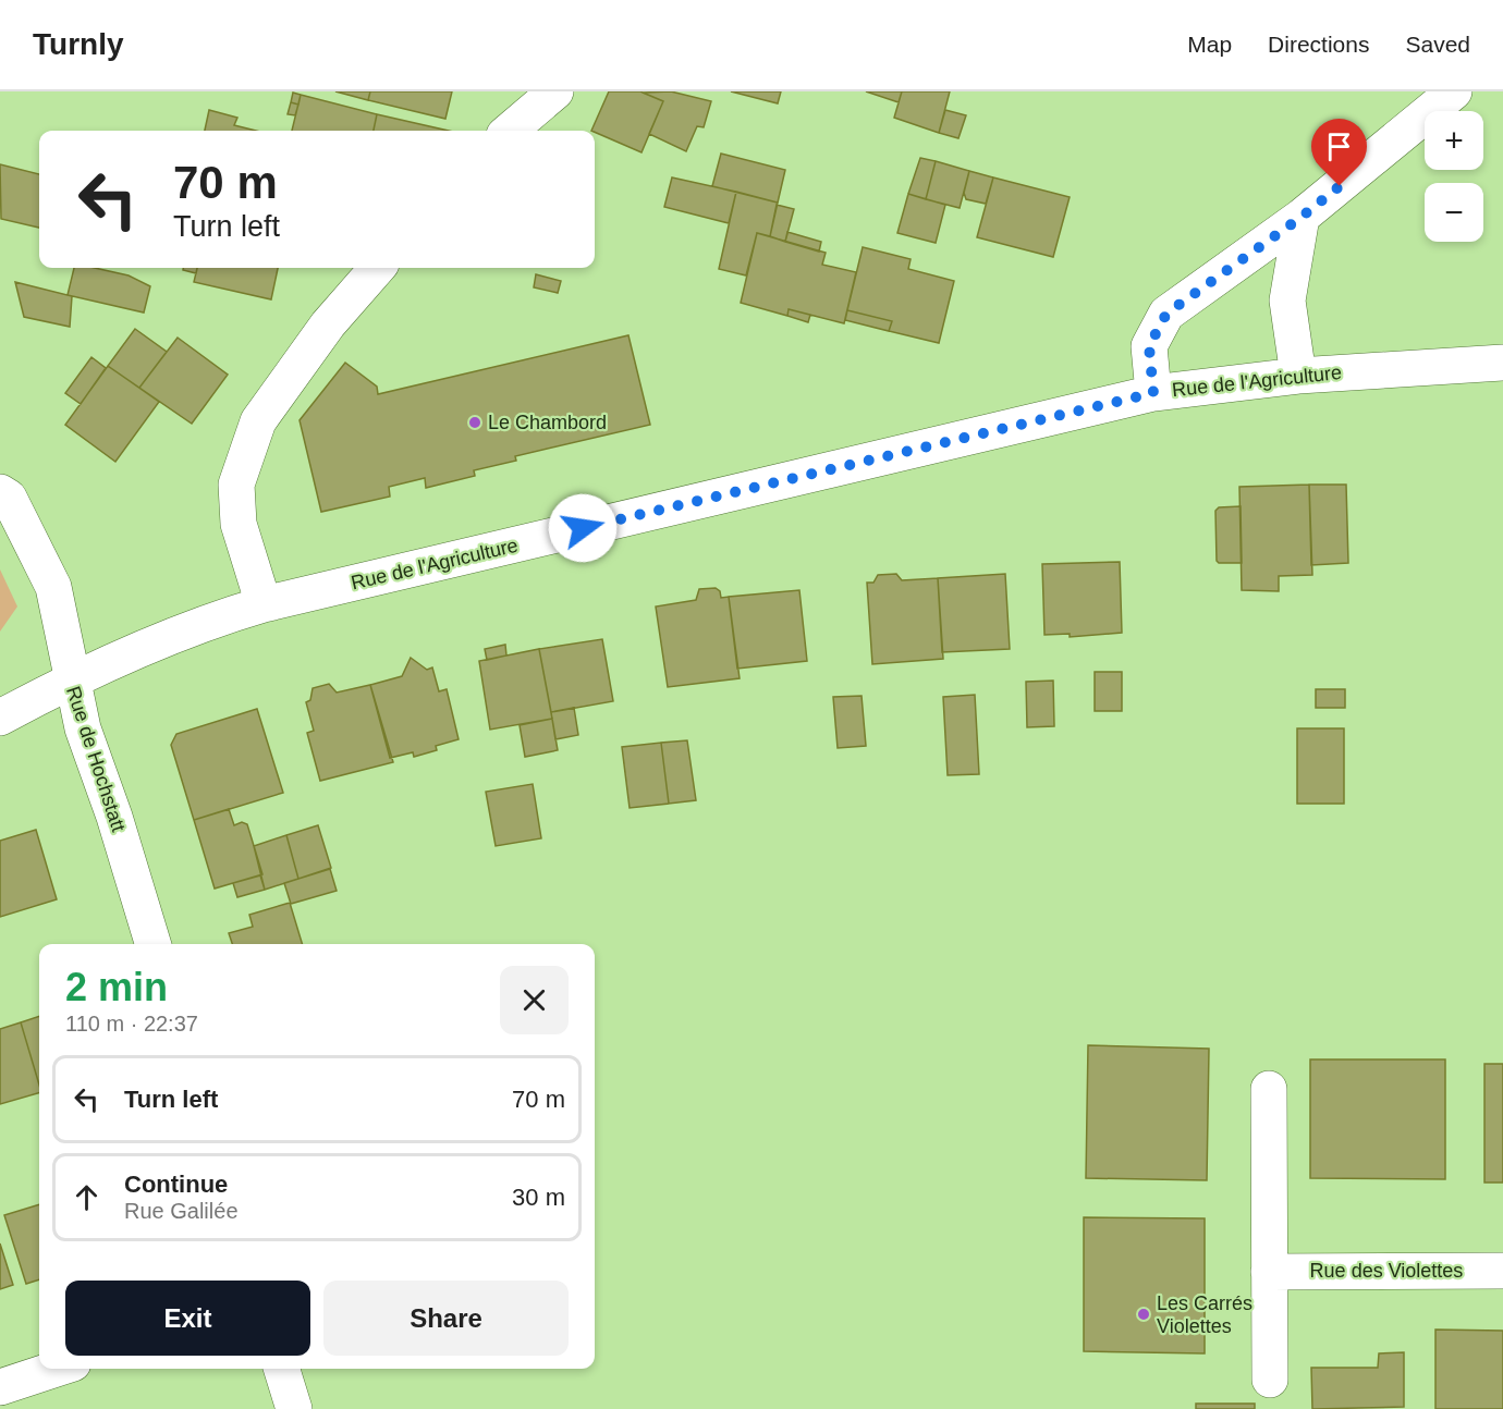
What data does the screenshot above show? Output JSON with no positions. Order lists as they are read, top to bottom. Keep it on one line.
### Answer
{"streets":{"street":["Rue de l'Agriculture","Rue de Hochstatt","Rue des Violettes"]},"crossings":[["Rue de l'Agriculture","Rue de Hochstatt"]],"places":["Le Chambord","Les Carrés Violettes"],"page":{"header":"Turnly","nav":["Map","Directions","Saved"],"map_buttons":["+","−"],"turn":["70 m","Turn left"],"heading":["2 min","110 m · 22:37"],"list":[{"name":"Turn left","value":"70 m"},{"name":"Continue","note":"Rue Galilée","value":"30 m"}],"buttons":["Exit","Share"]}}
